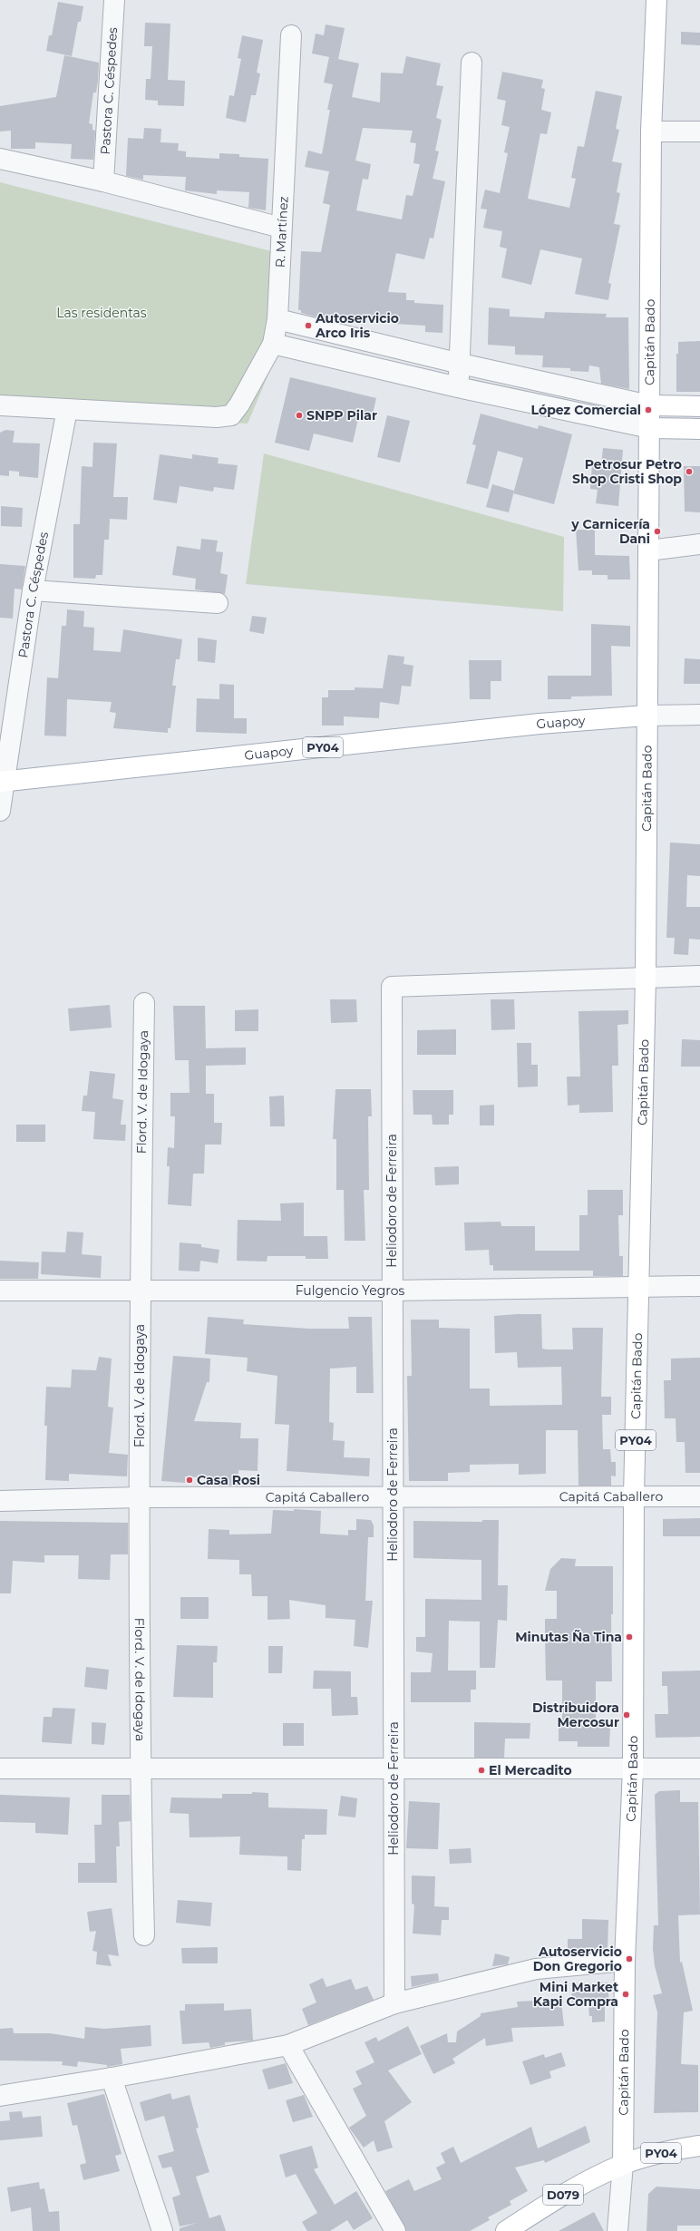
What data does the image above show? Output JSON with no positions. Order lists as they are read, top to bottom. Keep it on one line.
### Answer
{"streets":{"main road":["Capitán Bado","Guapoy","PY04","D079"],"street":["Pastora C. Céspedes","R. Martínez","Flord. V. de Idogaya","Heliodoro de Ferreira","Fulgencio Yegros","Capitá Caballero"]},"crossings":[["Pastora C. Céspedes","R. Martínez"],["Pastora C. Céspedes","Guapoy"],["Capitán Bado","Guapoy"],["Capitán Bado","PY04"],["Capitán Bado","Heliodoro de Ferreira"],["Capitán Bado","Fulgencio Yegros"],["Capitán Bado","Capitá Caballero"],["Capitán Bado","D079"],["PY04","D079"],["Flord. V. de Idogaya","Fulgencio Yegros"],["Flord. V. de Idogaya","Capitá Caballero"],["Heliodoro de Ferreira","Fulgencio Yegros"],["Heliodoro de Ferreira","Capitá Caballero"]],"parks":["Las residentas"],"places":["Autoservicio Arco Iris","López Comercial","SNPP Pilar","Petrosur Petro Shop Cristi Shop","y Carnicería Dani","Casa Rosi","Minutas Ña Tina","Distribuidora Mercosur","El Mercadito","Autoservicio Don Gregorio","Mini Market Kapi Compra"]}
